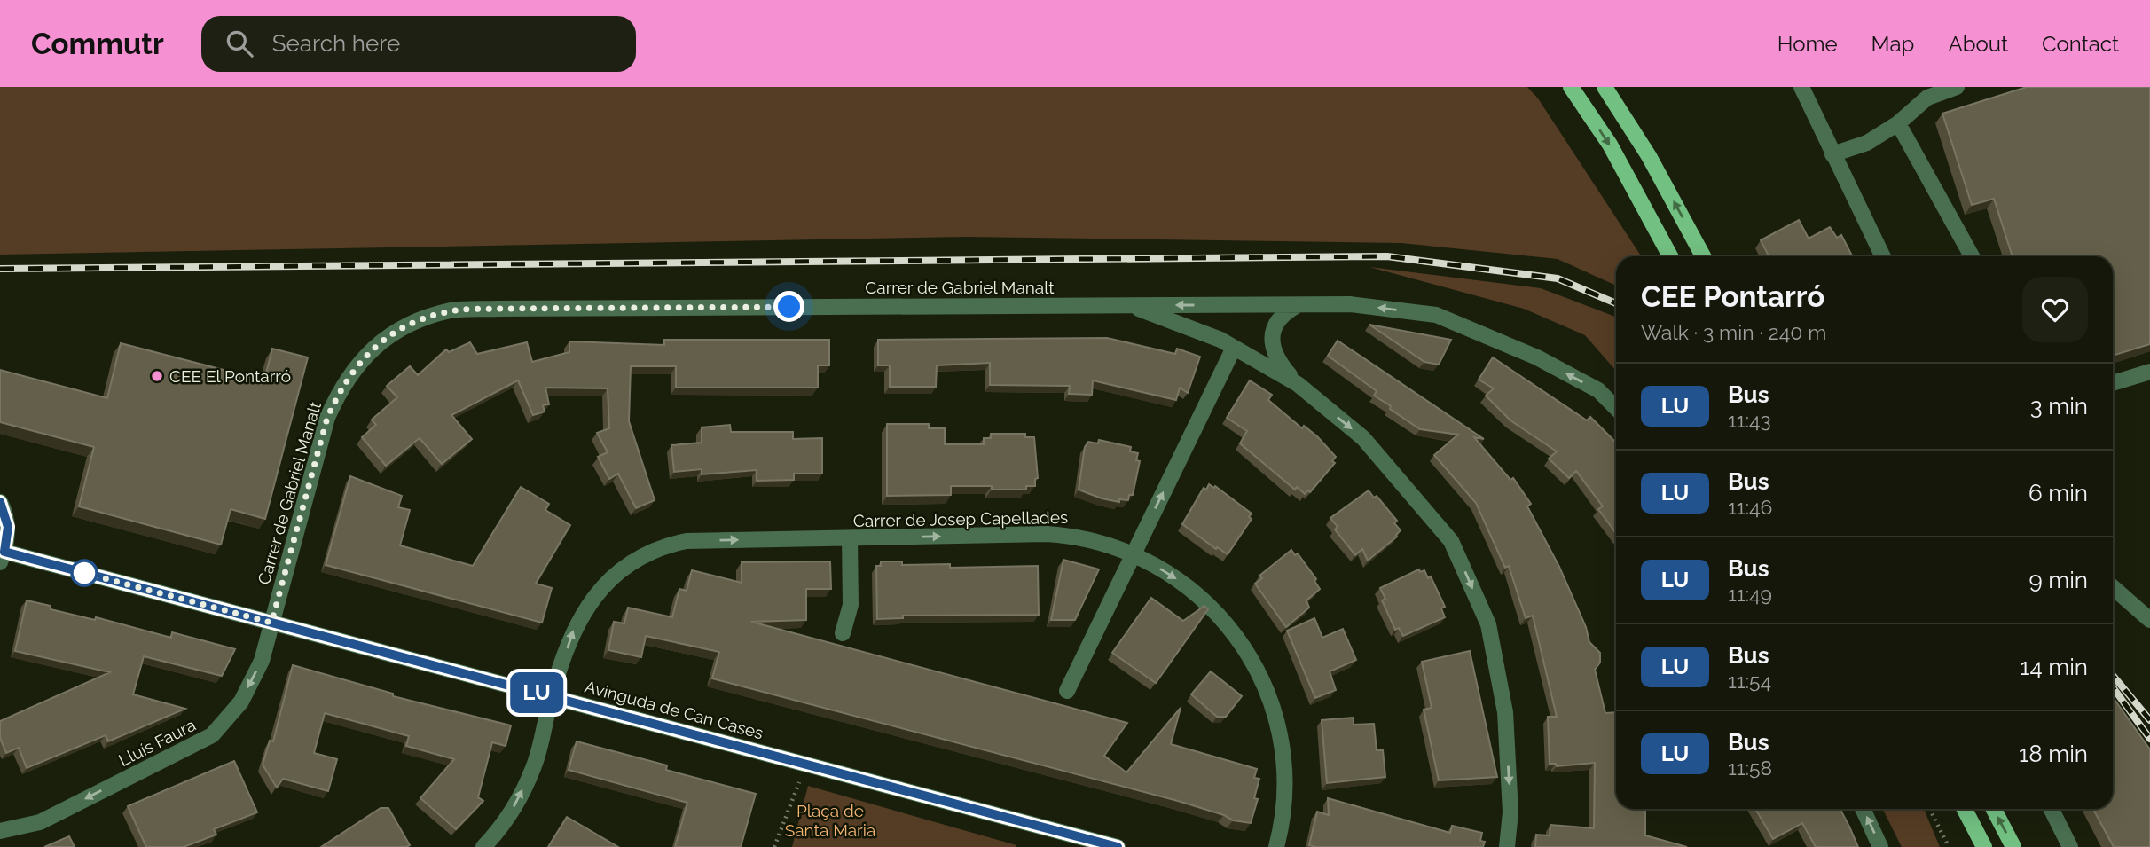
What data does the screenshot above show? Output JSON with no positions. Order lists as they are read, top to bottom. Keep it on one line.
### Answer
{"streets":{"street":["Carrer de Gabriel Manalt","Carrer de Josep Capellades","Avinguda de Can Cases","Lluís Faura"]},"crossings":[["Carrer de Gabriel Manalt","Avinguda de Can Cases"],["Carrer de Gabriel Manalt","Lluís Faura"],["Carrer de Josep Capellades","Avinguda de Can Cases"],["Avinguda de Can Cases","Lluís Faura"]],"one_way":["Lluís Faura"],"parks":["Plaça de Santa Maria"],"places":["CEE El Pontarró"],"lines":["bus line LU"],"page":{"header":"Commutr","search":"Search here","nav":["Home","Map","About","Contact"],"on_map":"LU","heading":["CEE Pontarró","Walk · 3 min · 240 m"],"list":[{"mark":"LU","name":"Bus","note":"11:43","value":"3 min"},{"mark":"LU","name":"Bus","note":"11:46","value":"6 min"},{"mark":"LU","name":"Bus","note":"11:49","value":"9 min"},{"mark":"LU","name":"Bus","note":"11:54","value":"14 min"},{"mark":"LU","name":"Bus","note":"11:58","value":"18 min"}]}}
